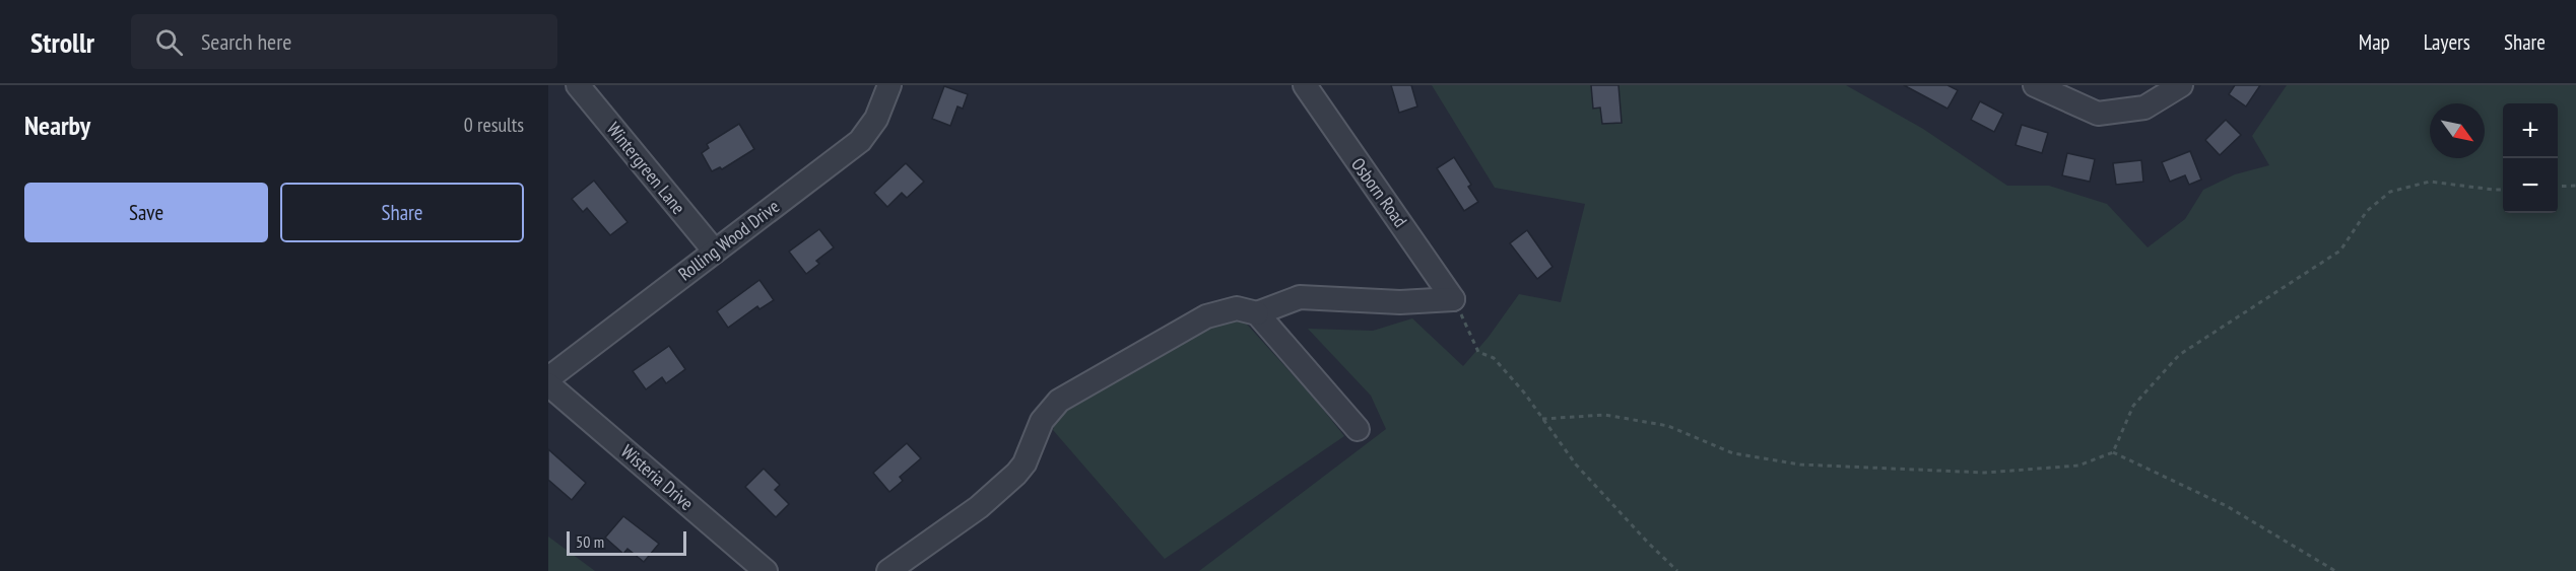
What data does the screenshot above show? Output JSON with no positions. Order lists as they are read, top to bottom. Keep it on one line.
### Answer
{"streets":{"street":["Wintergreen Lane","Osborn Road","Rolling Wood Drive","Wisteria Drive"]},"crossings":[["Wintergreen Lane","Rolling Wood Drive"]],"scale_bar":"50 m","north":"bottom right","page":{"header":"Strollr","search":"Search here","nav":["Map","Layers","Share"],"heading":["Nearby","0 results"],"map_buttons":["+","−"],"buttons":["Save","Share"],"scale":"50 m"}}
